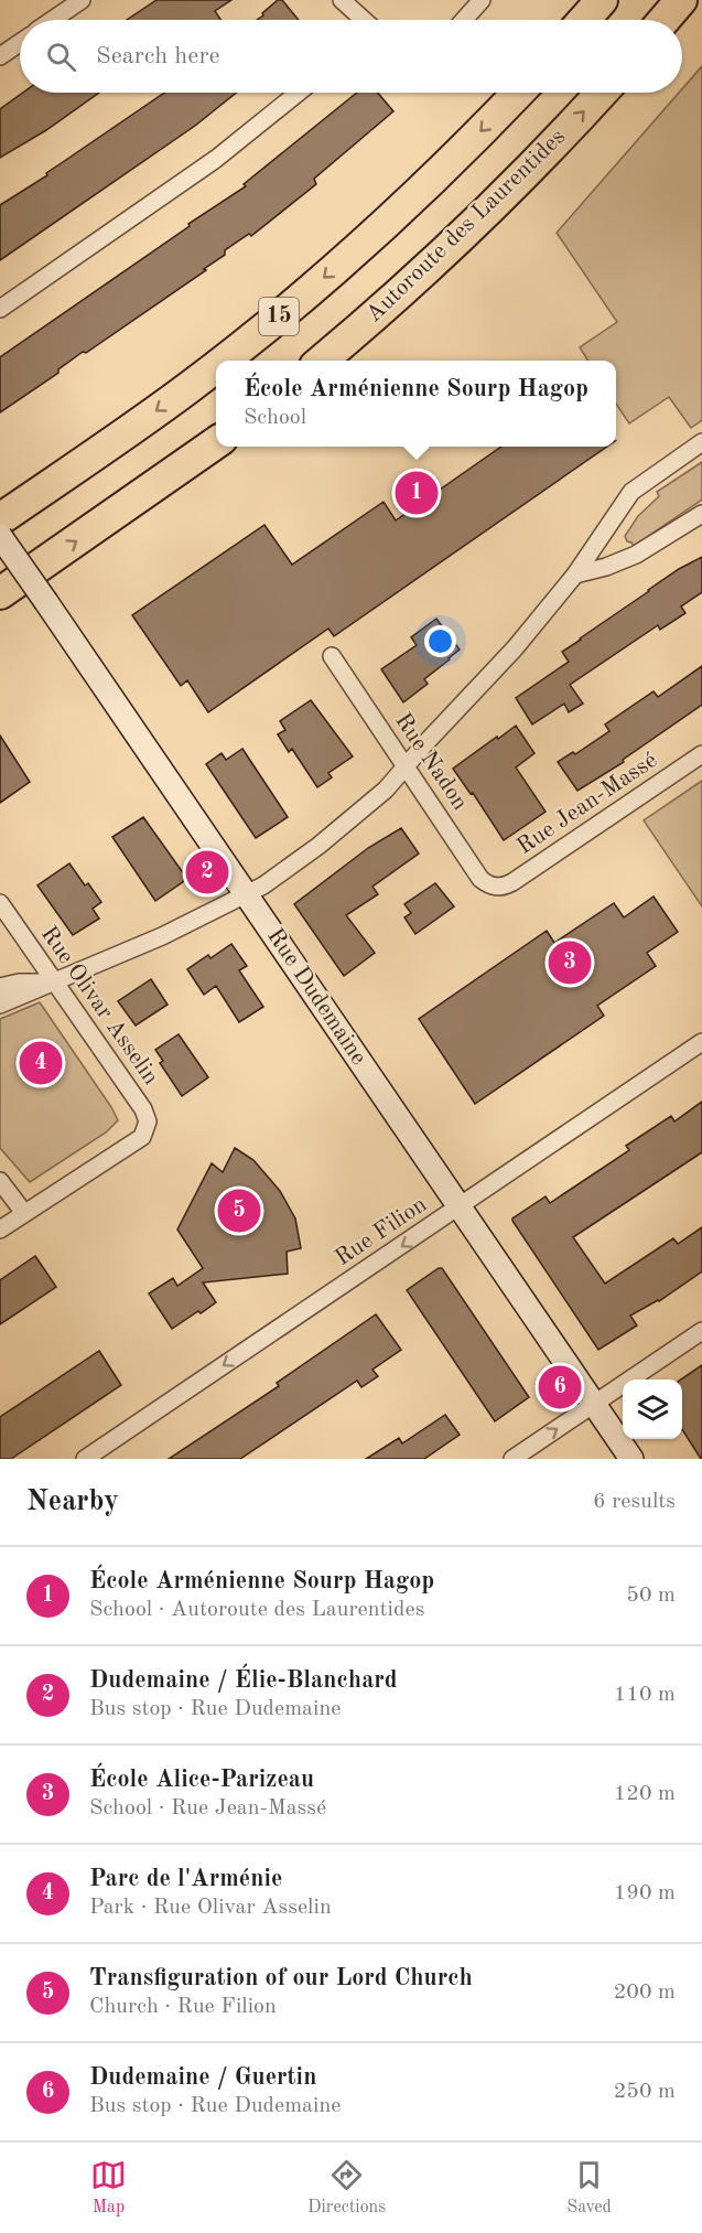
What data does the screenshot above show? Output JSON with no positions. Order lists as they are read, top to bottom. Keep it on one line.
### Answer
{"streets":{"highway":["Autoroute des Laurentides","15"],"street":["Rue Nadon","Rue Jean-Massé","Rue Dudemaine","Rue Olivar Asselin","Rue Filion"]},"crossings":[["Rue Nadon","Rue Jean-Massé"],["Rue Dudemaine","Rue Filion"]],"one_way":["Rue Filion"],"page":{"search":"Search here","popup":["École Arménienne Sourp Hagop","School"],"pins":["1","2","3","4","5","6"],"heading":["Nearby","6 results"],"list":[{"mark":"1","name":"École Arménienne Sourp Hagop","note":"School · Autoroute des Laurentides","value":"50 m"},{"mark":"2","name":"Dudemaine / Élie-Blanchard","note":"Bus stop · Rue Dudemaine","value":"110 m"},{"mark":"3","name":"École Alice-Parizeau","note":"School · Rue Jean-Massé","value":"120 m"},{"mark":"4","name":"Parc de l'Arménie","note":"Park · Rue Olivar Asselin","value":"190 m"},{"mark":"5","name":"Transfiguration of our Lord Church","note":"Church · Rue Filion","value":"200 m"},{"mark":"6","name":"Dudemaine / Guertin","note":"Bus stop · Rue Dudemaine","value":"250 m"}],"nav":["Map","Directions","Saved"]}}
